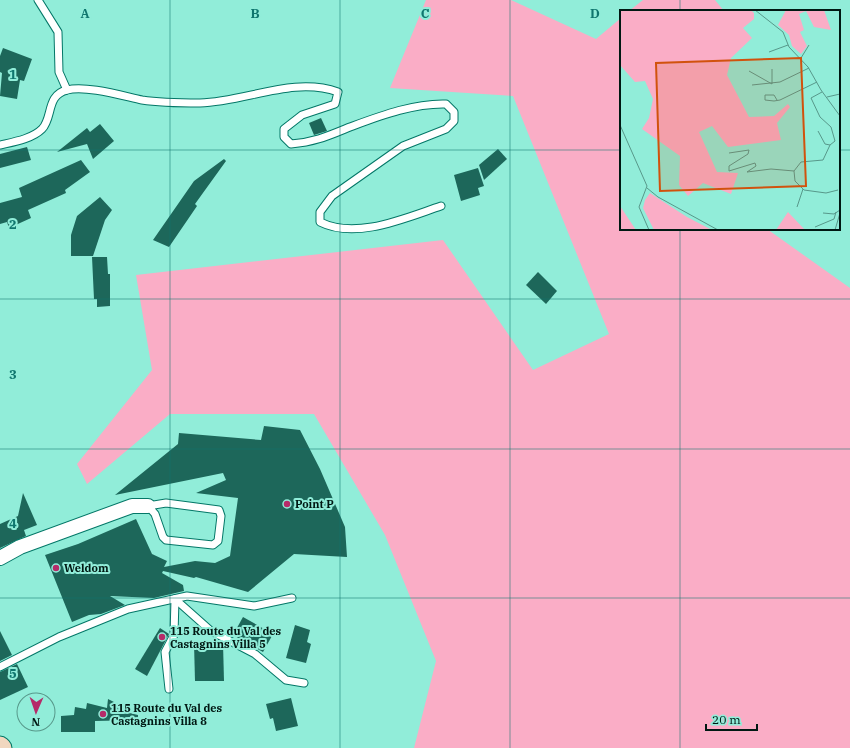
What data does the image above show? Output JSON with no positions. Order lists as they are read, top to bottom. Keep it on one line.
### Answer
{"places":["Point P","Weldom","115 Route du Val des Castagnins Villa 5","115 Route du Val des Castagnins Villa 8"],"scale_bar":"20 m","north":"bottom","grid":{"columns":["A","B","C","D"],"rows":["1","2","3","4","5"]}}
